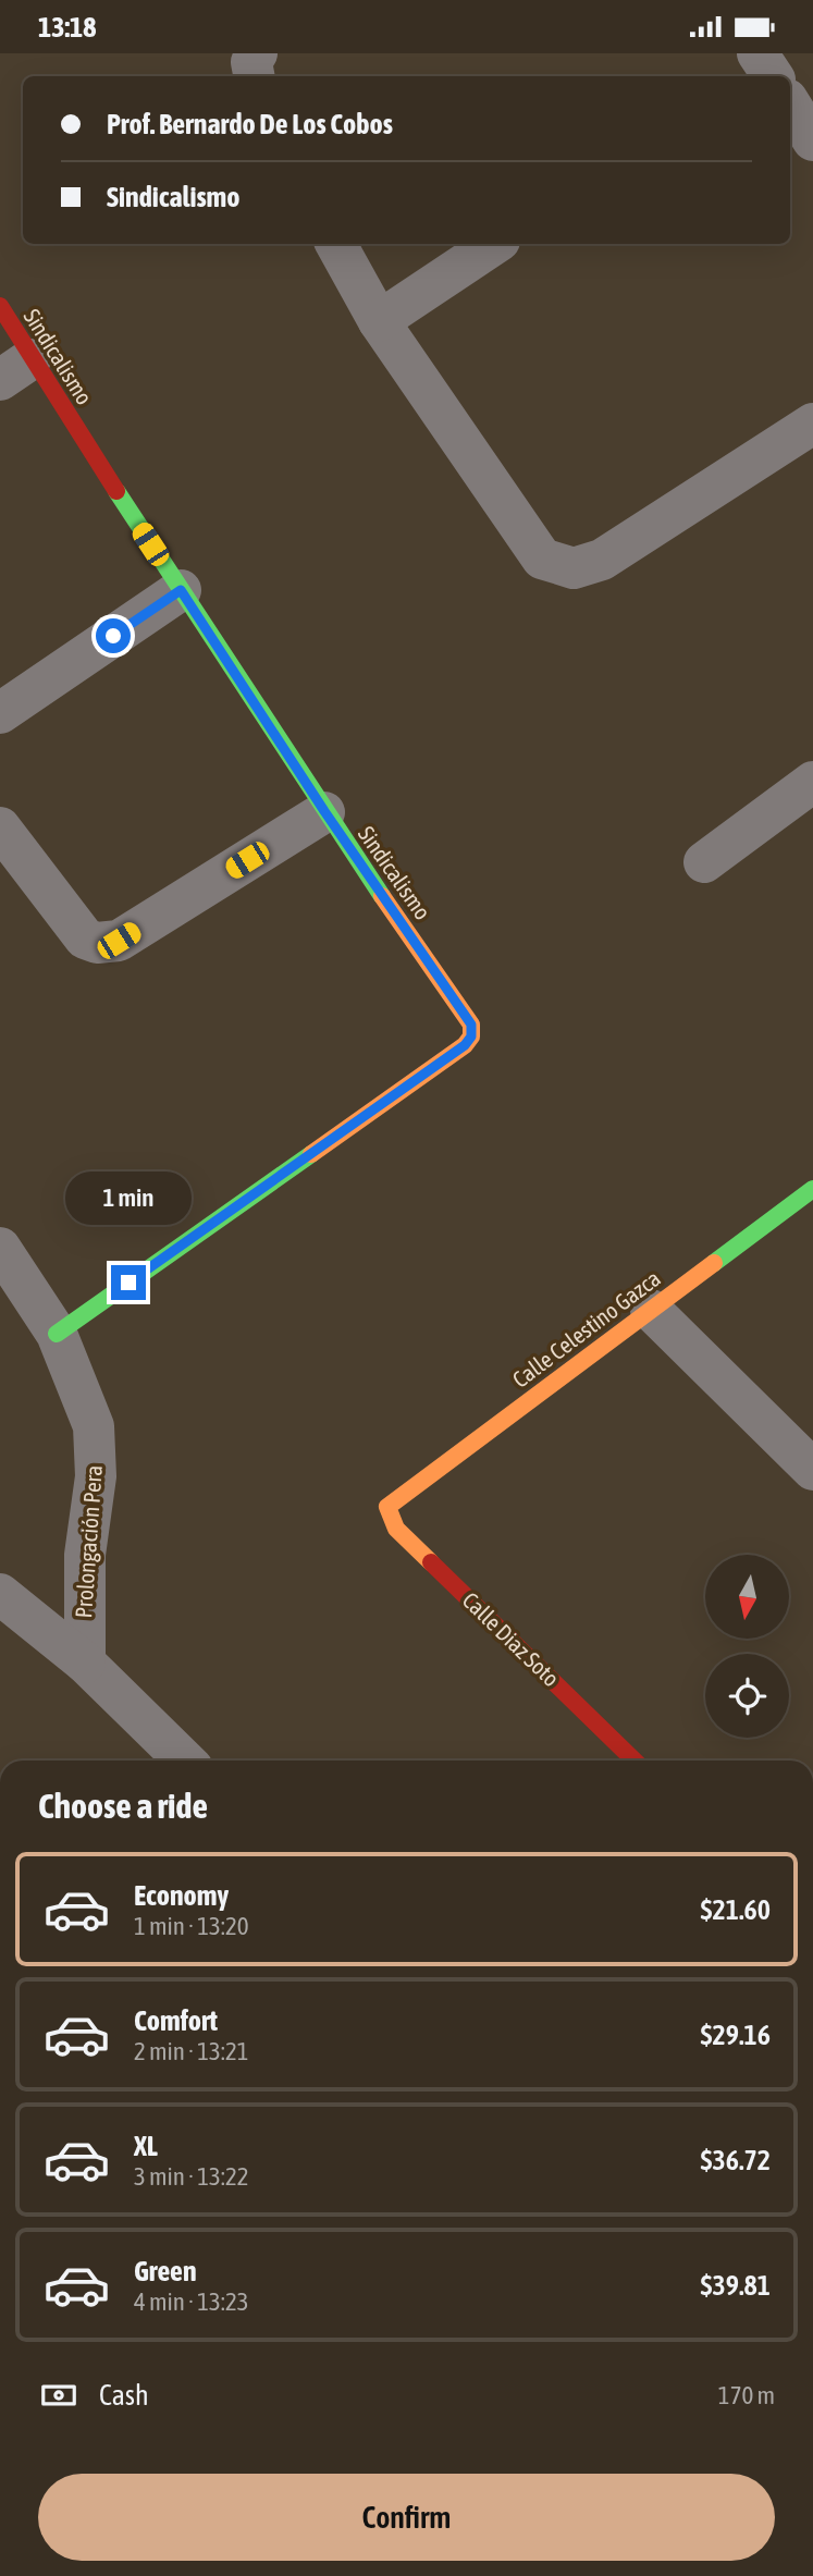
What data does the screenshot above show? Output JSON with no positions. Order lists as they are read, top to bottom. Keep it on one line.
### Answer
{"streets":{"street":["Sindicalismo","Calle Celestino Gazca","Prolongación Pera","Calle Diaz Soto"]},"crossings":[["Sindicalismo","Prolongación Pera"],["Calle Celestino Gazca","Calle Diaz Soto"]],"north":"bottom","page":{"status":"13:18","banner":["Prof. Bernardo De Los Cobos","Sindicalismo"],"bubble":"1 min","heading":"Choose a ride","list":[{"name":"Economy","note":"1 min · 13:20","value":"$21.60"},{"name":"Comfort","note":"2 min · 13:21","value":"$29.16"},{"name":"XL","note":"3 min · 13:22","value":"$36.72"},{"name":"Green","note":"4 min · 13:23","value":"$39.81"}],"pay":["Cash","170 m"],"buttons":"Confirm"}}
